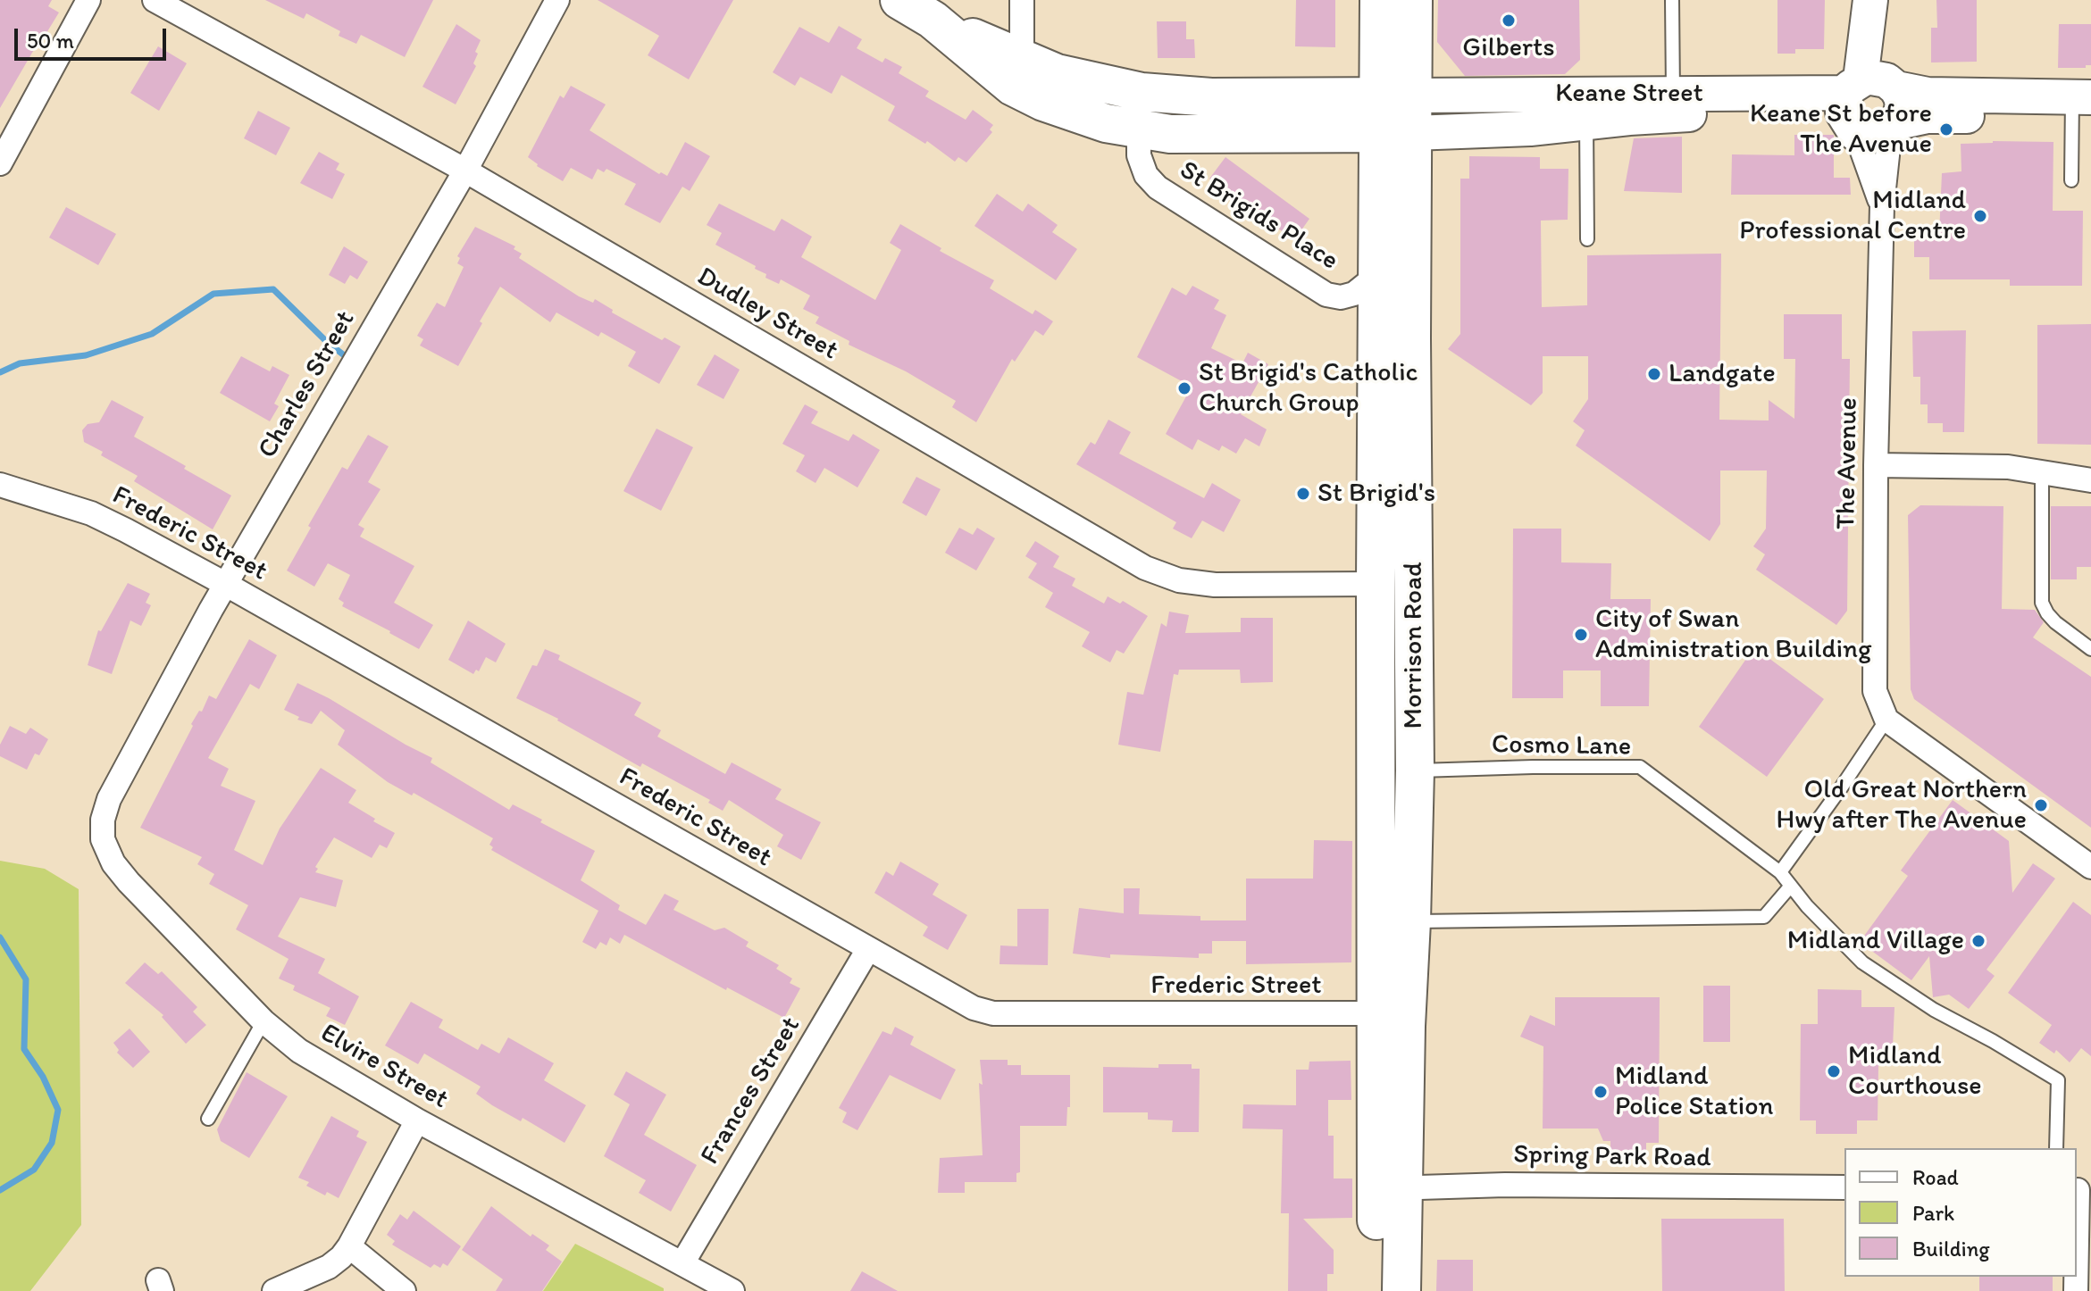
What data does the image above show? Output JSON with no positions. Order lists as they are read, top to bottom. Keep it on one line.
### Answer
{"streets":{"main road":["Morrison Road"],"street":["Keane Street","St Brigids Place","Dudley Street","Charles Street","The Avenue","Frederic Street","Elvire Street","Frances Street","Spring Park Road"],"lane":["Cosmo Lane"]},"crossings":[["Keane Street","The Avenue"],["Keane Street","Morrison Road"],["St Brigids Place","Morrison Road"],["Dudley Street","Charles Street"],["Dudley Street","Morrison Road"],["Charles Street","Frederic Street"],["Charles Street","Elvire Street"],["Frederic Street","Morrison Road"],["Frederic Street","Frances Street"],["Morrison Road","Cosmo Lane"],["Morrison Road","Spring Park Road"],["Elvire Street","Frances Street"]],"places":["Gilberts","Keane St before The Avenue","Midland Professional Centre","Landgate","St Brigid's Catholic Church Group","St Brigid's","City of Swan Administration Building","Old Great Northern Hwy after The Avenue","Midland Village","Midland Courthouse","Midland Police Station"],"legend":["Road","Park","Building"],"scale_bar":"50 m"}
